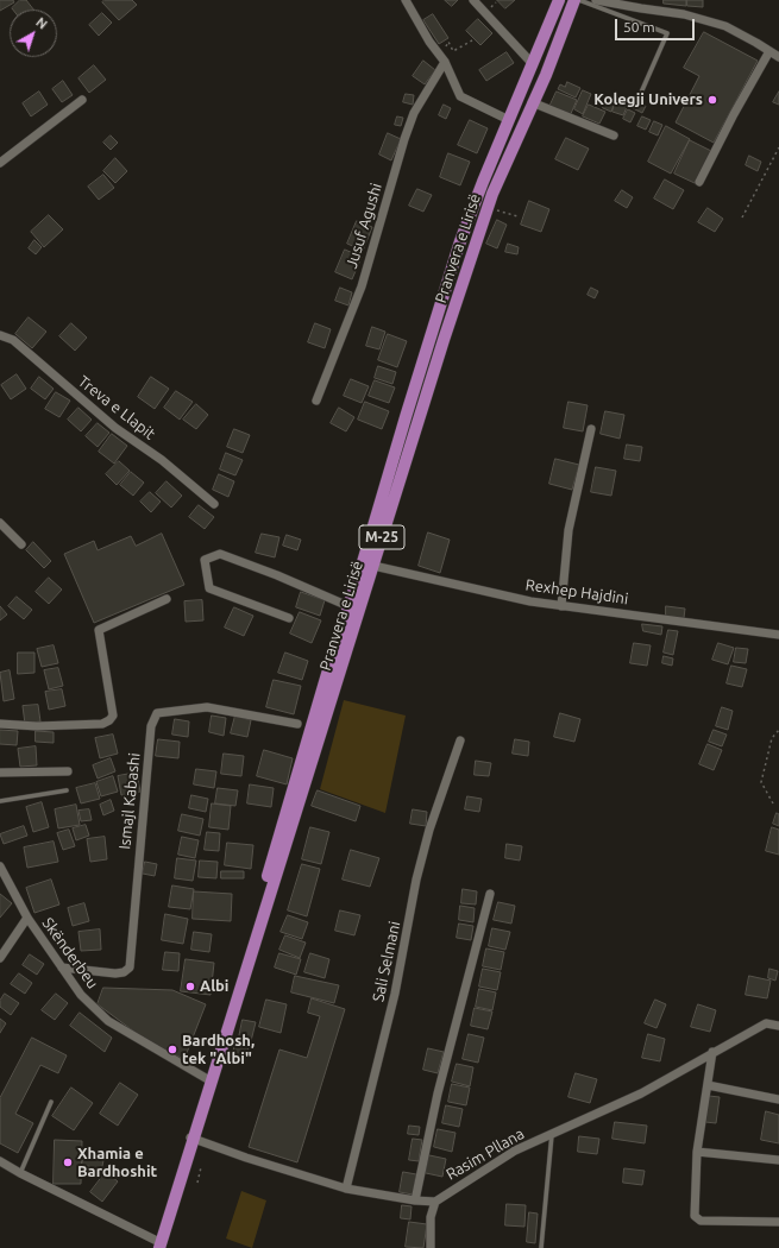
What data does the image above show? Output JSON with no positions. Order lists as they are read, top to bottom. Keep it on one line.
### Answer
{"streets":{"main road":["Pranvera e Lirisë","M-25"],"street":["Jusuf Agushi","Treva e Llapit","Rexhep Hajdini","Ismajl Kabashi","Skënderbeu","Sali Selmani","Rasim Pllana"]},"crossings":[["Pranvera e Lirisë","Rexhep Hajdini"],["Pranvera e Lirisë","Skënderbeu"],["Ismajl Kabashi","Skënderbeu"]],"places":["Kolegji Univers","Albi","Bardhosh, tek \"Albi\"","Xhamia e Bardhoshit"],"scale_bar":"50 m","north":"top right"}
